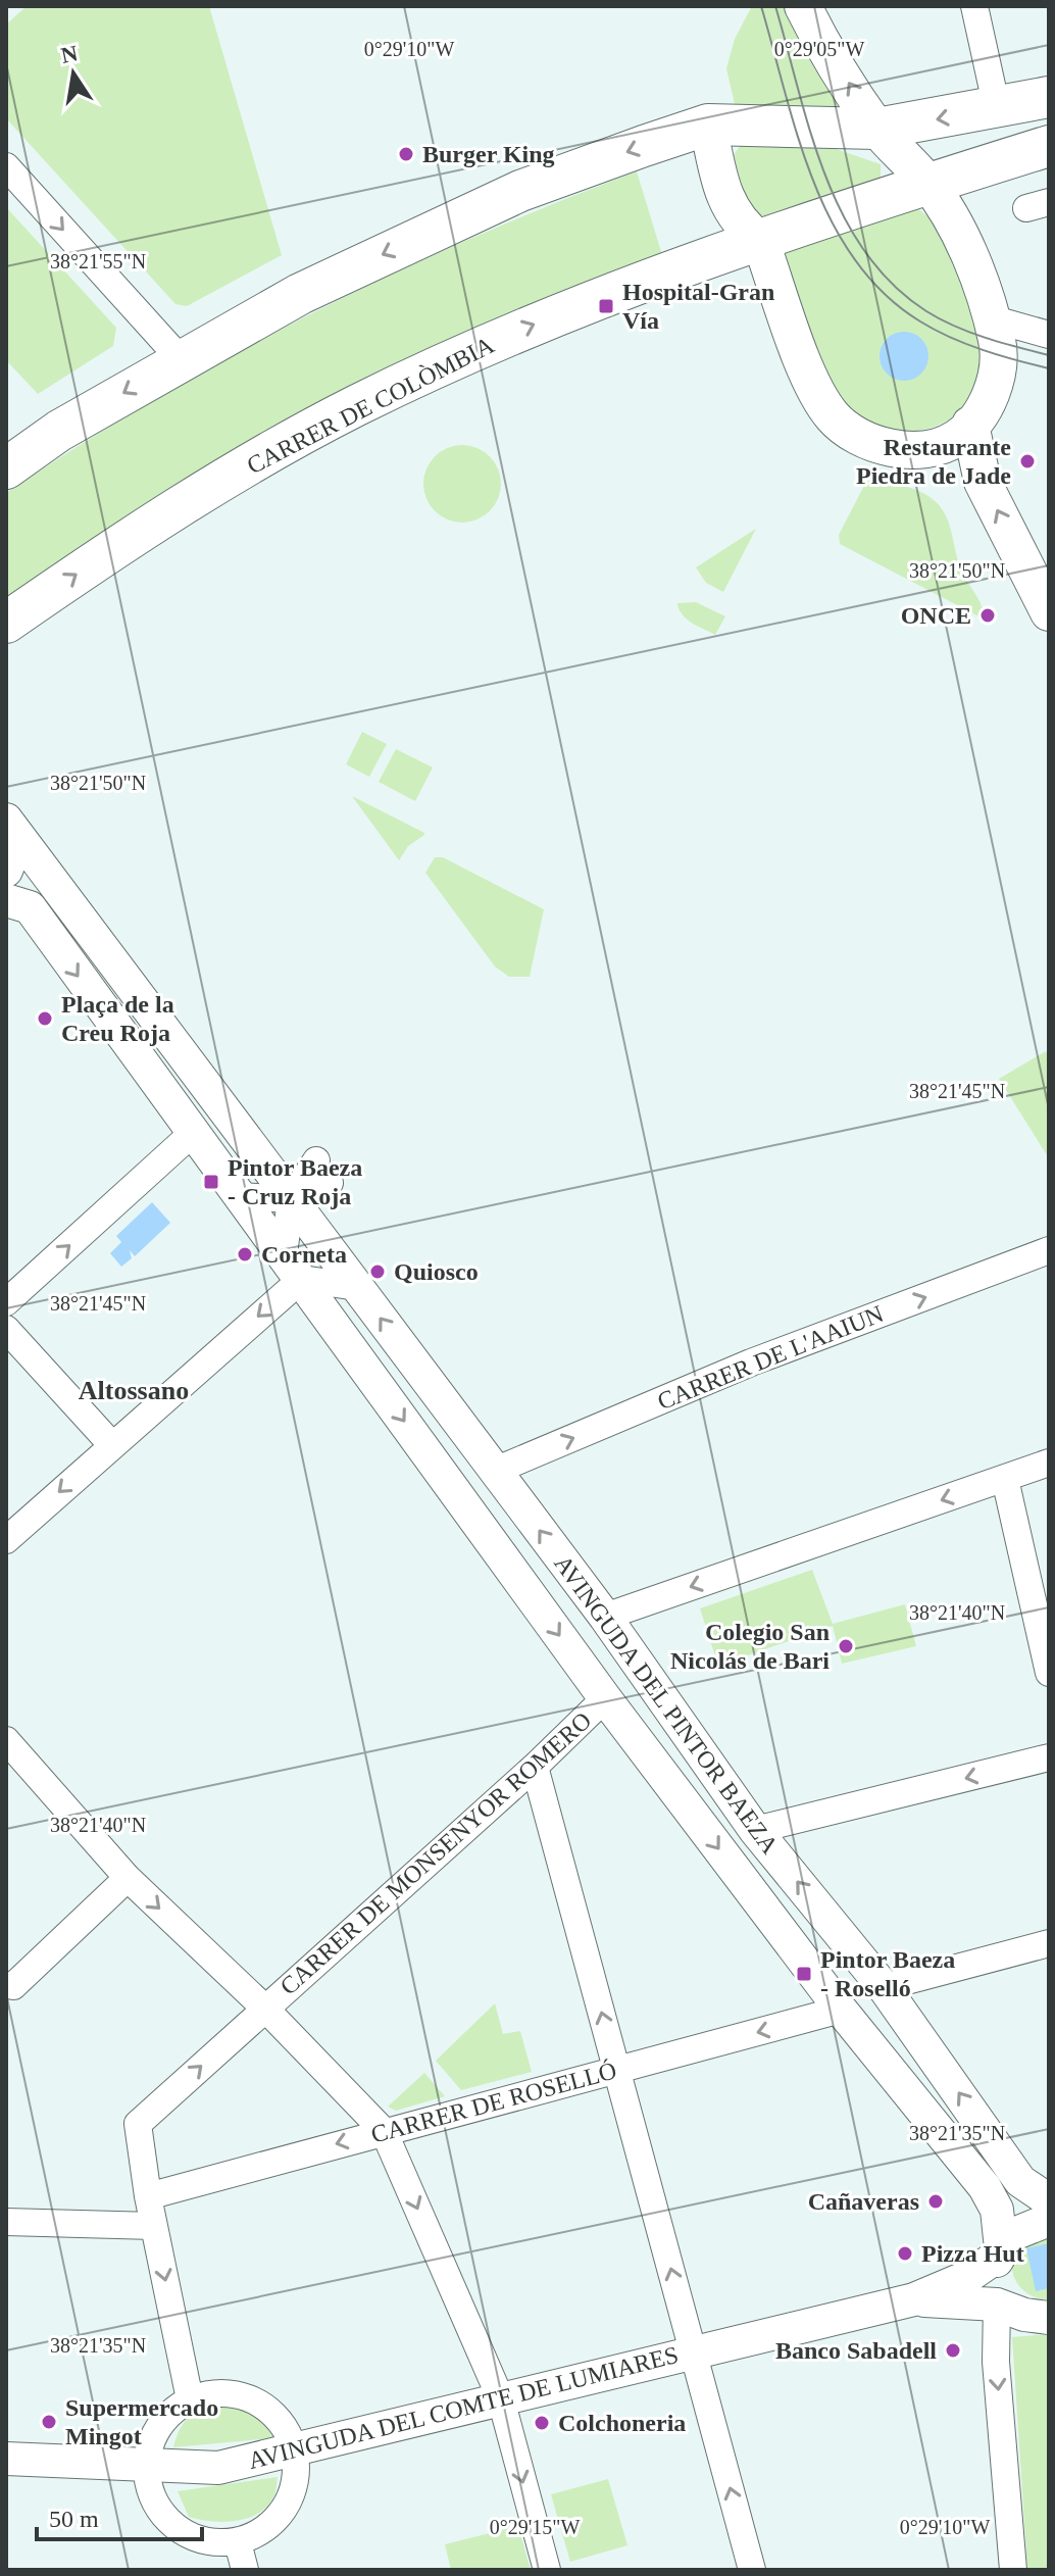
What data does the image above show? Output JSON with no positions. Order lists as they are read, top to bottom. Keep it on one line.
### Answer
{"streets":{"main road":["CARRER DE COLÒMBIA"],"street":["CARRER DE L'AAIUN","AVINGUDA DEL PINTOR BAEZA","CARRER DE MONSENYOR ROMERO","CARRER DE ROSELLÓ","AVINGUDA DEL COMTE DE LUMIARES"]},"crossings":[["CARRER DE L'AAIUN","AVINGUDA DEL PINTOR BAEZA"],["AVINGUDA DEL PINTOR BAEZA","CARRER DE MONSENYOR ROMERO"],["AVINGUDA DEL PINTOR BAEZA","CARRER DE ROSELLÓ"],["AVINGUDA DEL PINTOR BAEZA","AVINGUDA DEL COMTE DE LUMIARES"],["CARRER DE MONSENYOR ROMERO","CARRER DE ROSELLÓ"]],"one_way":["CARRER DE ROSELLÓ"],"districts":["Altossano"],"places":{"other":["Burger King","Restaurante Piedra de Jade","ONCE","Plaça de la Creu Roja","Corneta","Quiosco","Colegio San Nicolás de Bari","Cañaveras","Pizza Hut","Banco Sabadell","Supermercado Mingot","Colchoneria"],"transit":["Hospital-Gran Vía","Pintor Baeza - Cruz Roja","Pintor Baeza - Roselló"]},"scale_bar":"50 m","north":"top","coordinates":["0°29'10\"W","0°29'05\"W","38°21'55\"N","38°21'50\"N","38°21'45\"N","38°21'40\"N","38°21'35\"N","0°29'15\"W"]}
